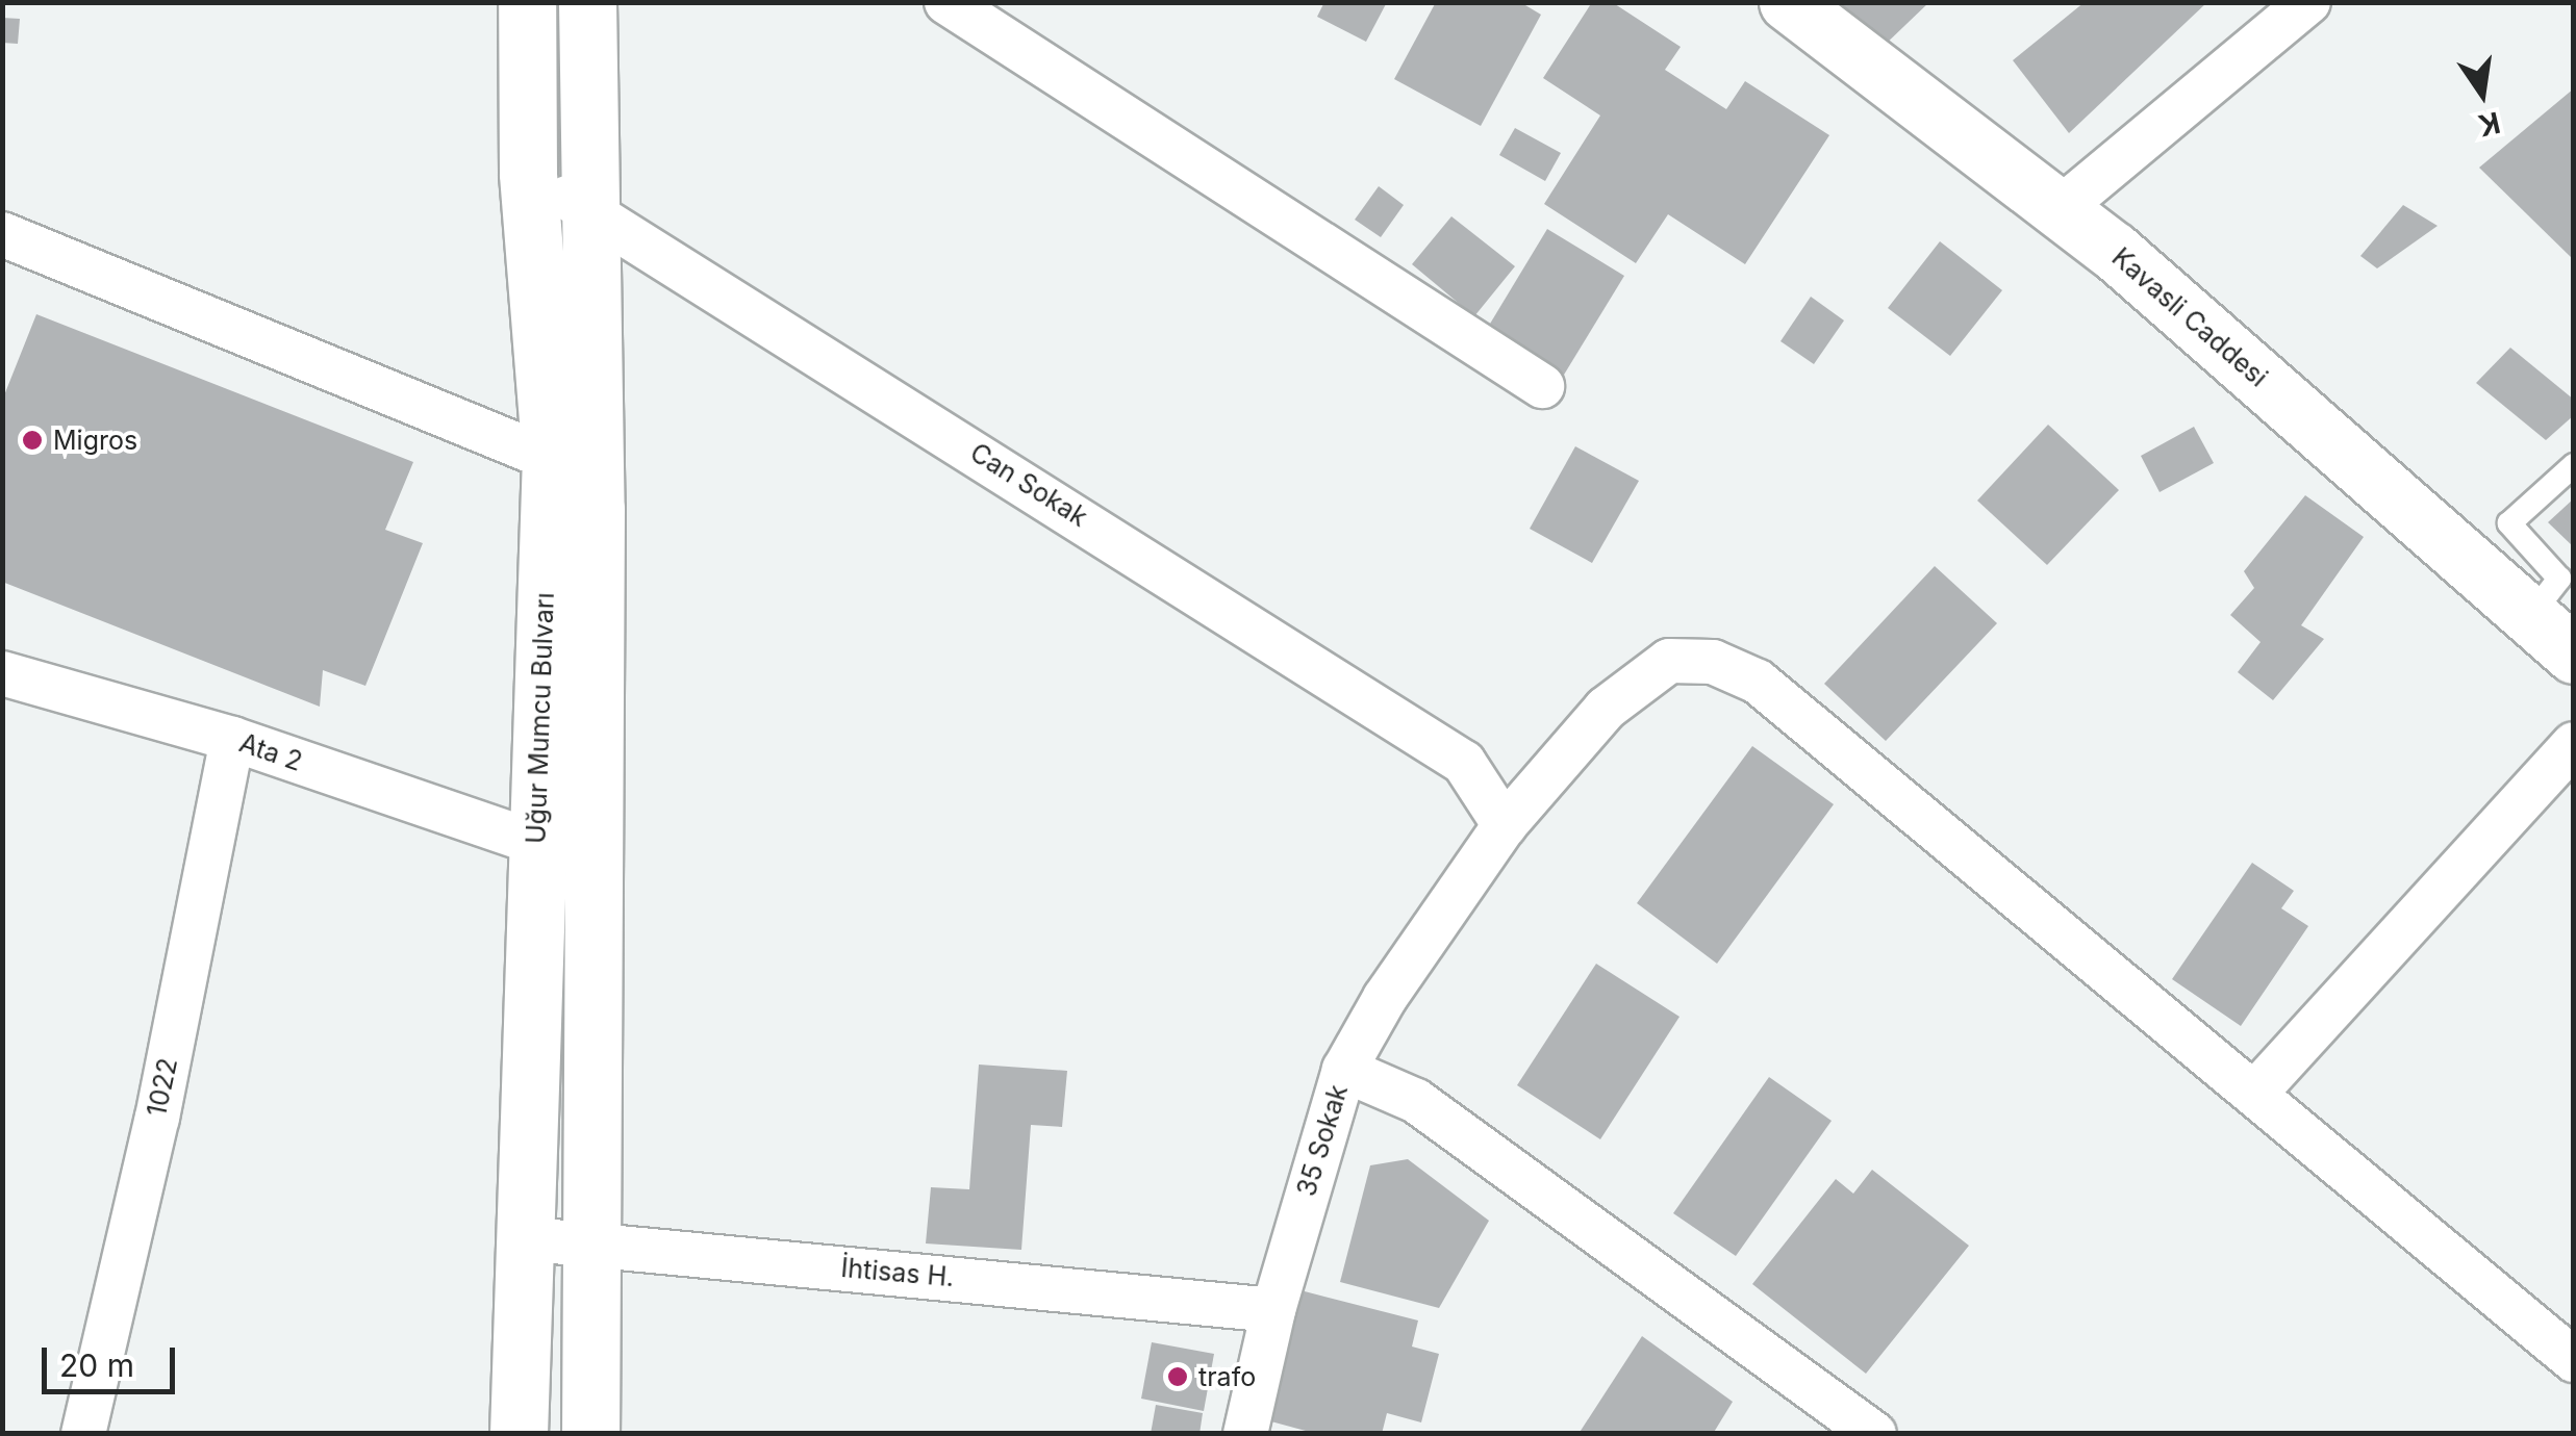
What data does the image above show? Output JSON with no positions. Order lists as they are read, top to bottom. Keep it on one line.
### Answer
{"streets":{"street":["Kavasli Caddesi","Can Sokak","Uğur Mumcu Bulvarı","Ata 2","1022","35 Sokak","İhtisas H."]},"crossings":[["Can Sokak","Uğur Mumcu Bulvarı"],["Can Sokak","35 Sokak"],["Uğur Mumcu Bulvarı","Ata 2"],["Uğur Mumcu Bulvarı","İhtisas H."],["Ata 2","1022"],["35 Sokak","İhtisas H."]],"places":["Migros","trafo"],"scale_bar":"20 m","north":"bottom"}
